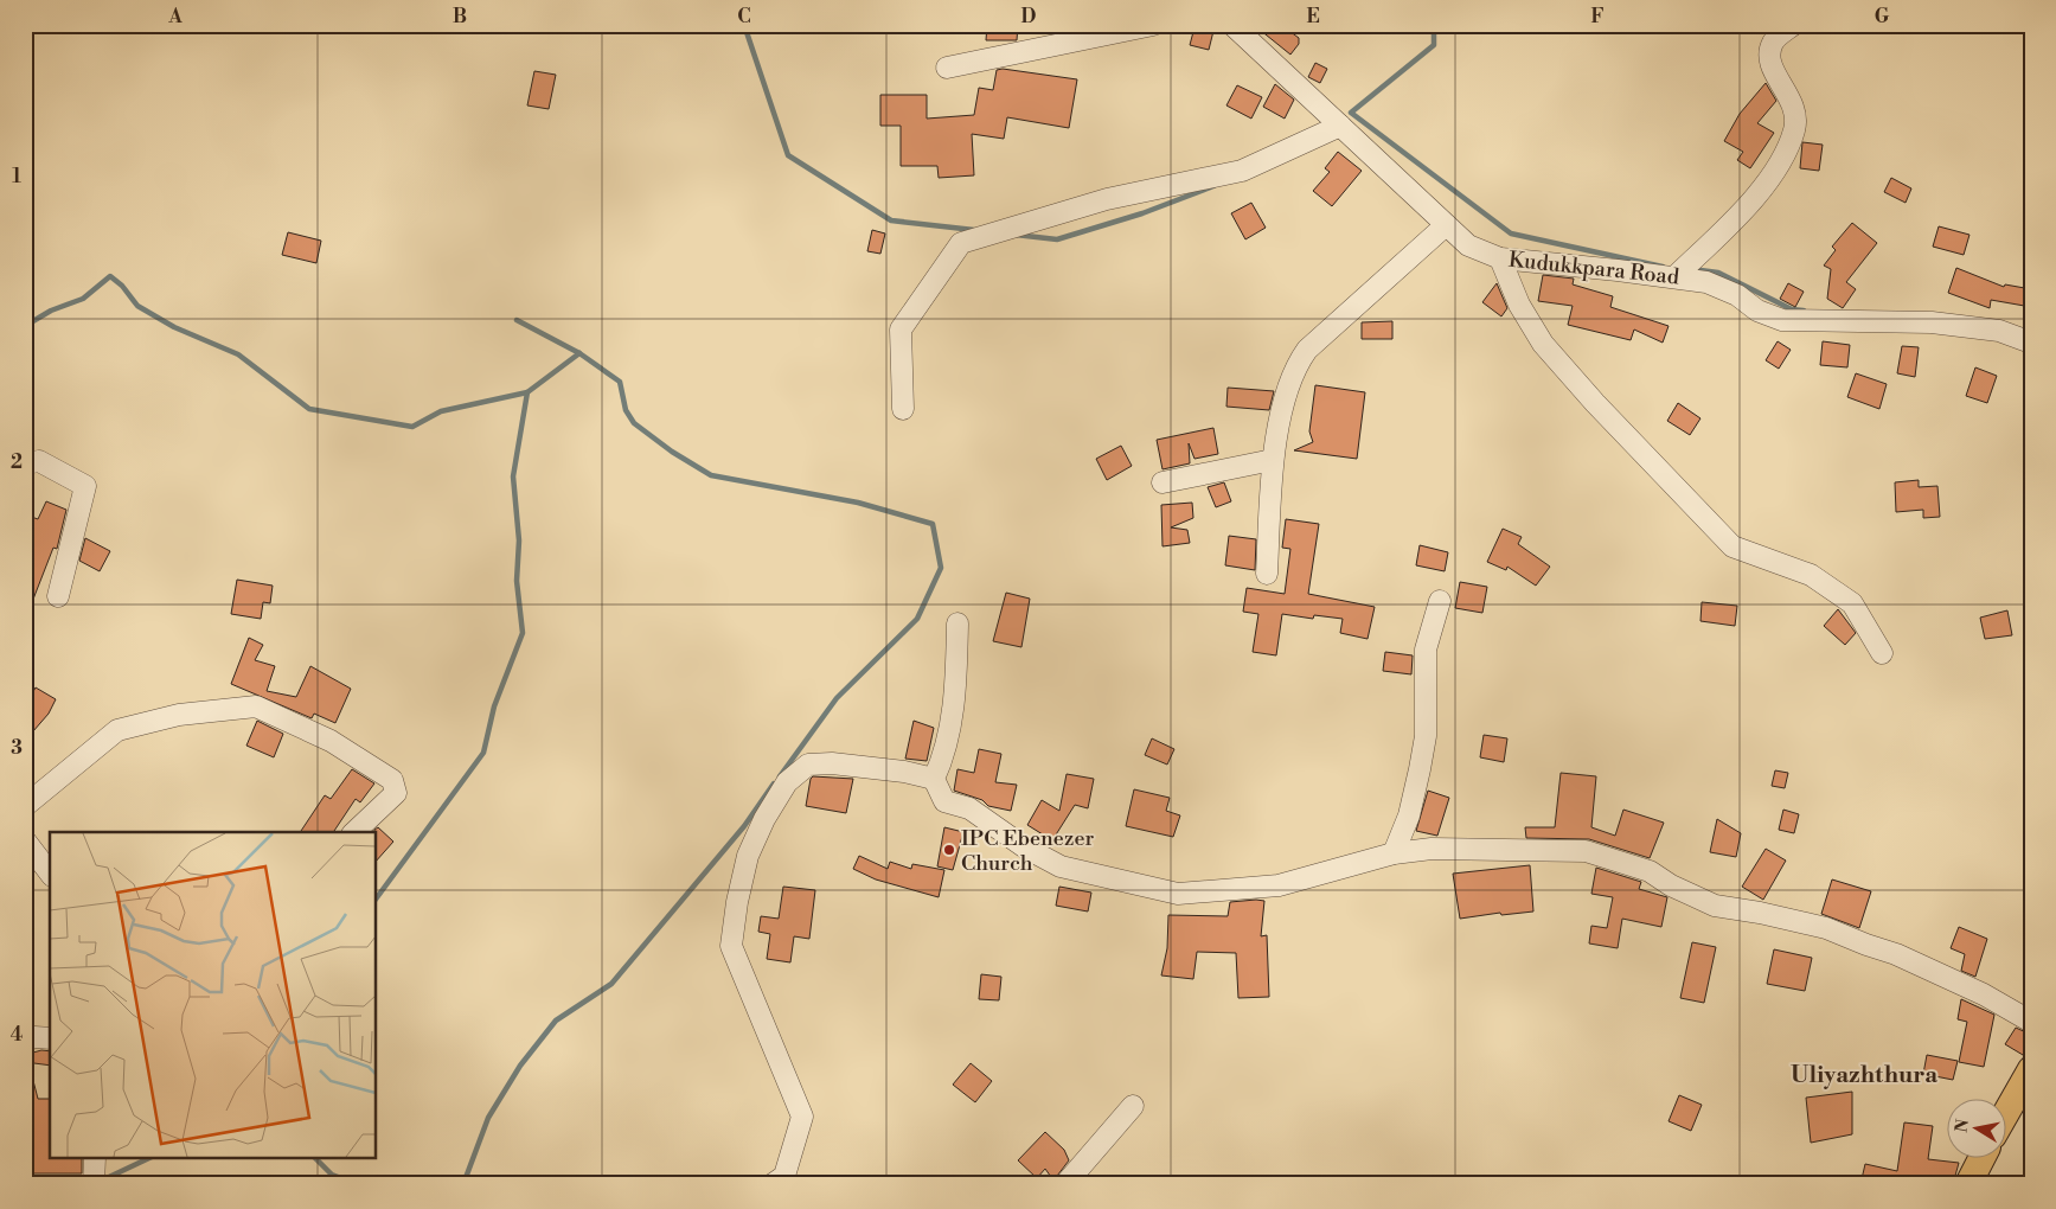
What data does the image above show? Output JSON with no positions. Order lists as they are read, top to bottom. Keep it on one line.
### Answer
{"streets":{"street":["Kudukkpara Road"]},"districts":["Uliyazhthura"],"places":["IPC Ebenezer Church"],"north":"left","grid":{"columns":["A","B","C","D","E","F","G"],"rows":["1","2","3","4"]}}
